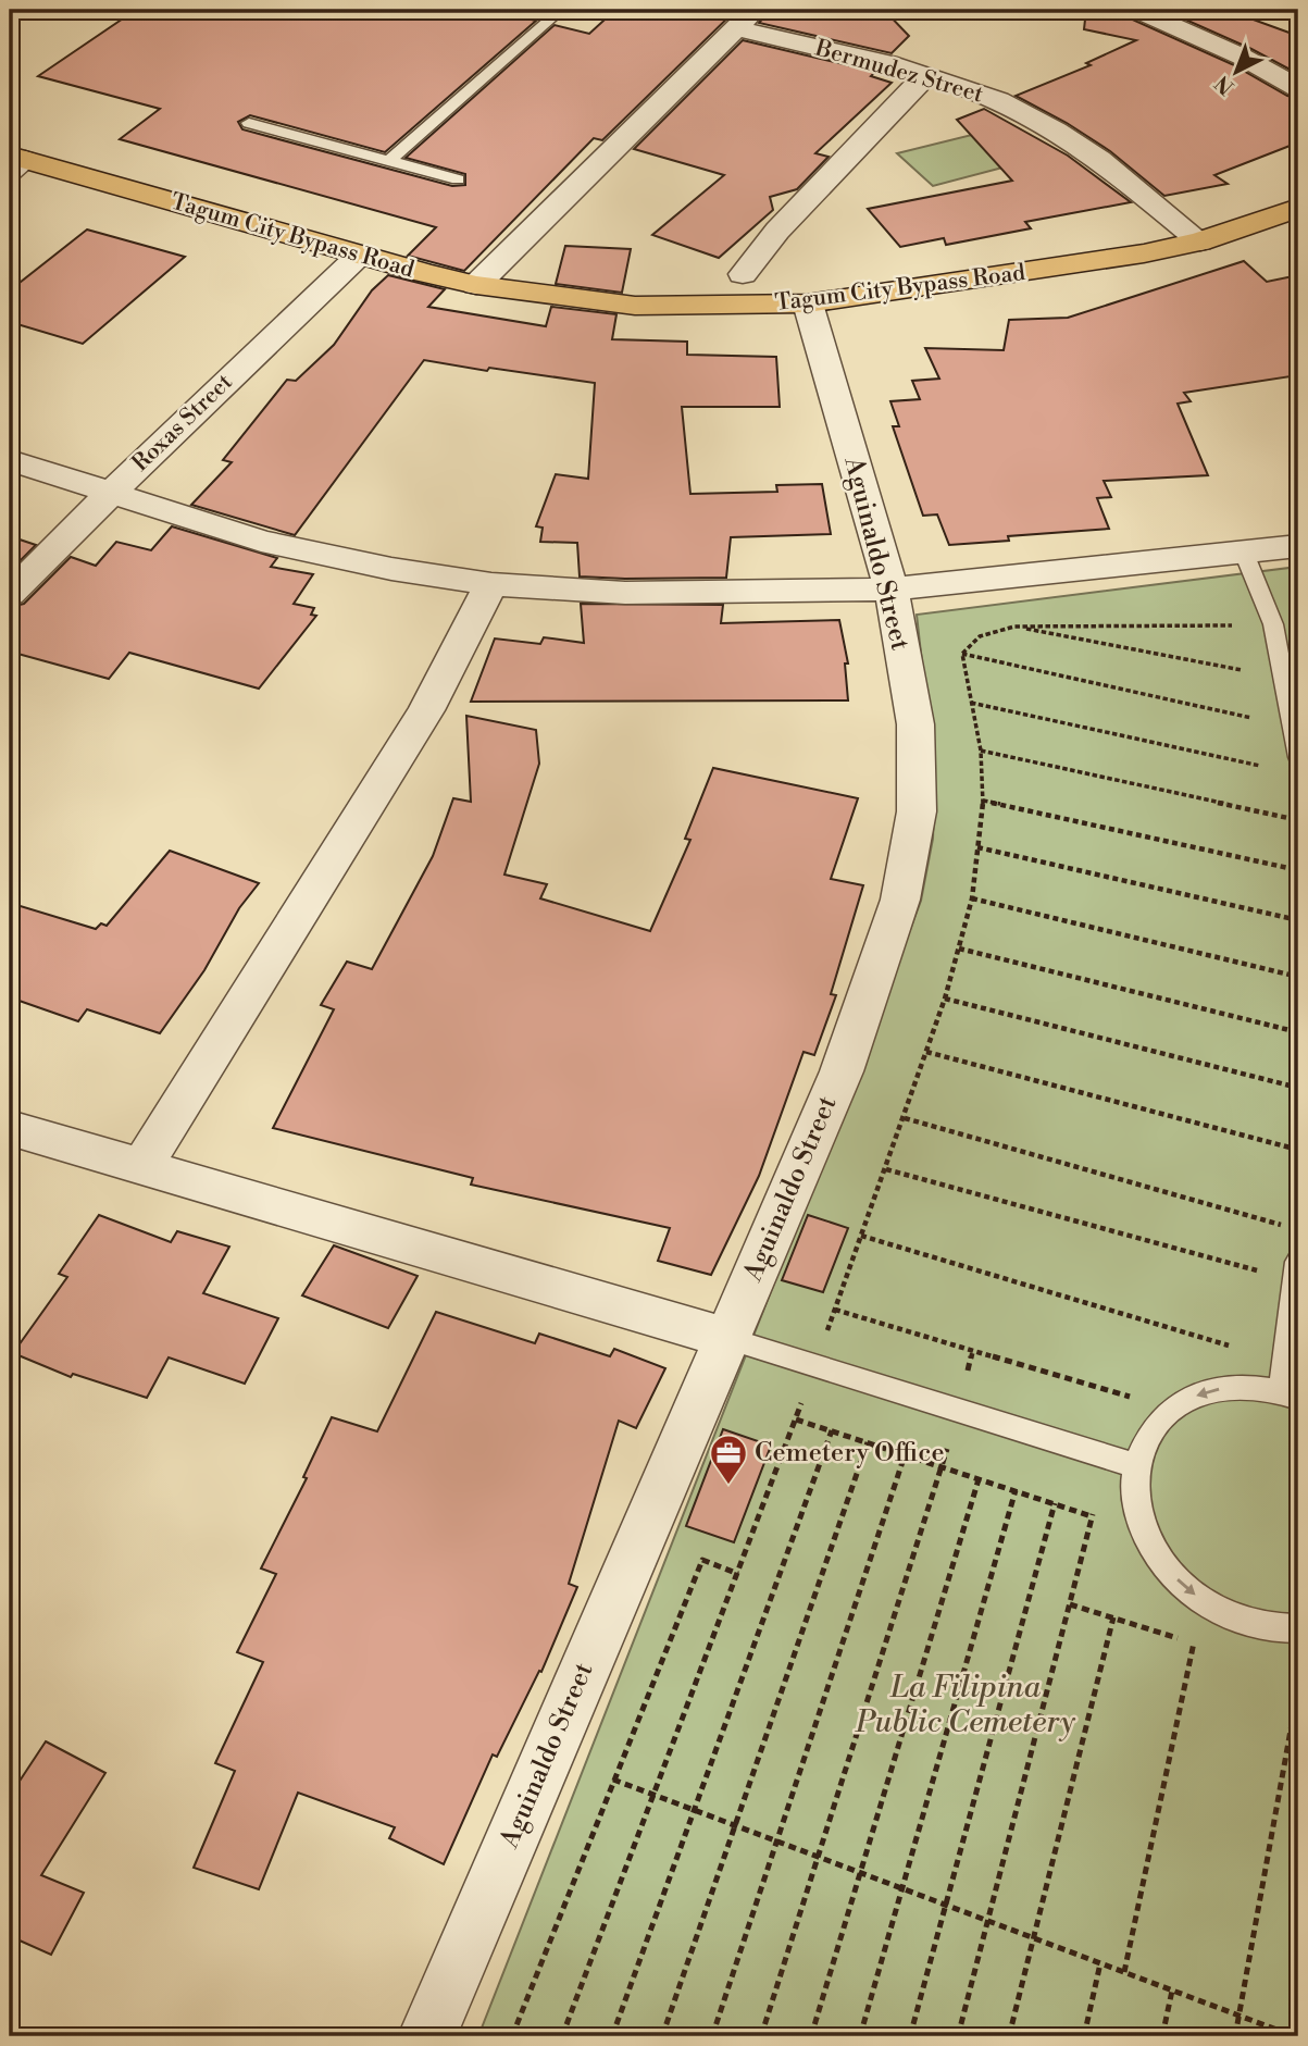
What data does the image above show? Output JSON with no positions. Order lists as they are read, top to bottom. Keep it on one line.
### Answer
{"streets":{"main road":["Tagum City Bypass Road"],"street":["Bermudez Street","Roxas Street","Aguinaldo Street"]},"crossings":[["Bermudez Street","Tagum City Bypass Road"],["Tagum City Bypass Road","Roxas Street"],["Tagum City Bypass Road","Aguinaldo Street"]],"parks":["La Filipina Public Cemetery"],"places":{"office":["Cemetery Office"]},"north":"bottom left"}
